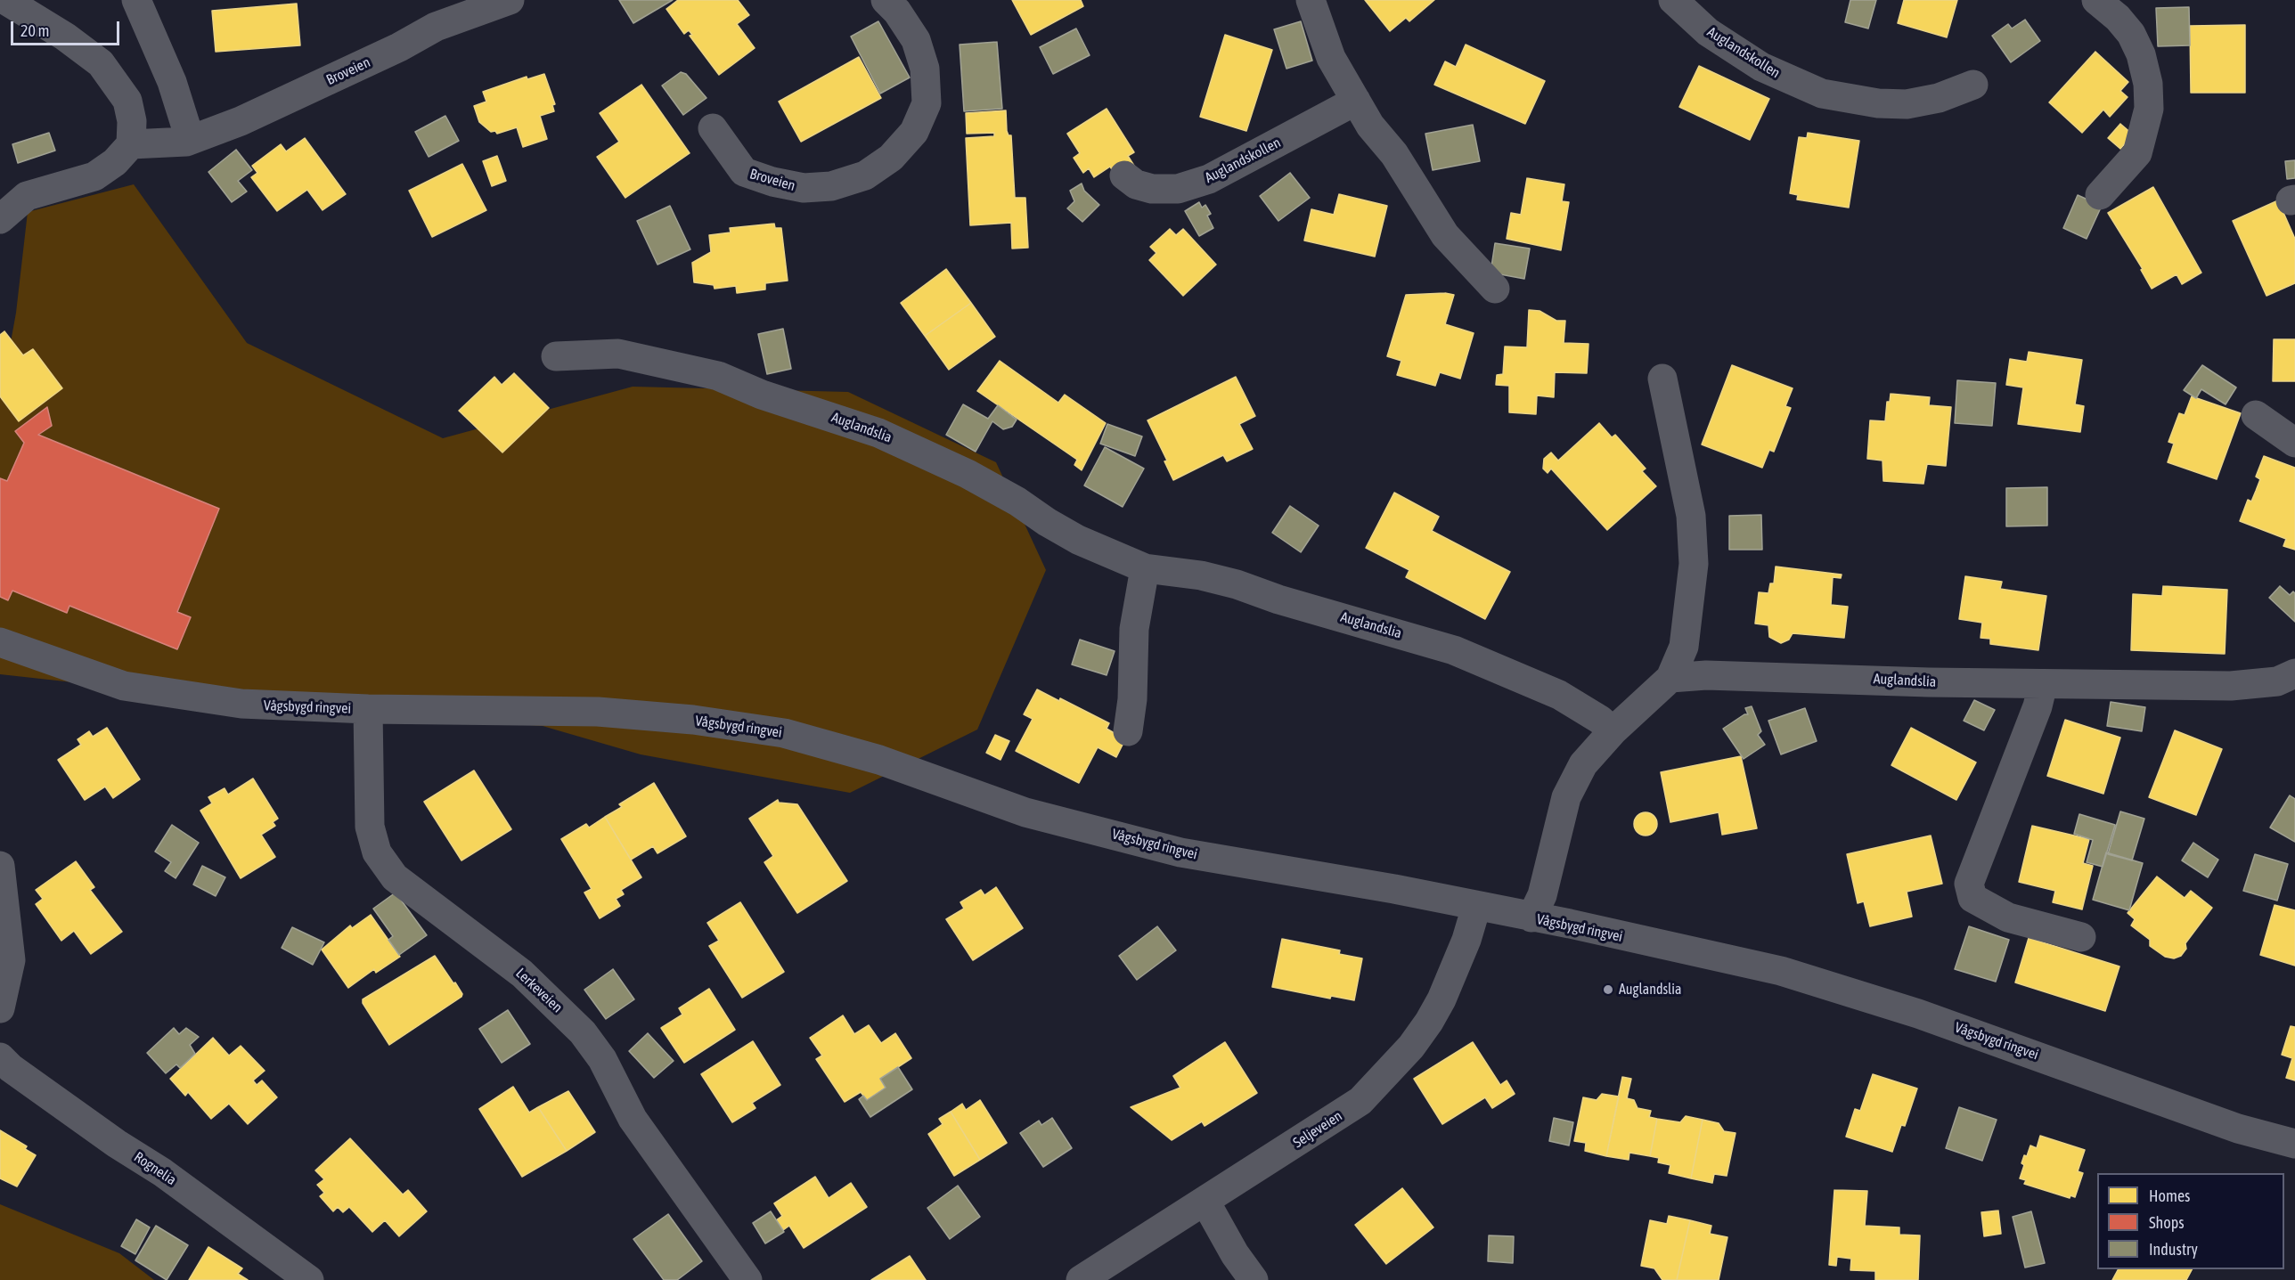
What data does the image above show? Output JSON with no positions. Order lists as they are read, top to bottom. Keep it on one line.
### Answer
{"streets":{"street":["Auglandskollen","Broveien","Auglandslia","Vågsbygd ringvei","Lerkeveien","Seljeveien","Rognelia"]},"crossings":[["Vågsbygd ringvei","Lerkeveien"],["Vågsbygd ringvei","Seljeveien"]],"places":["Auglandslia"],"legend":["Homes","Shops","Industry"],"scale_bar":"20 m"}
